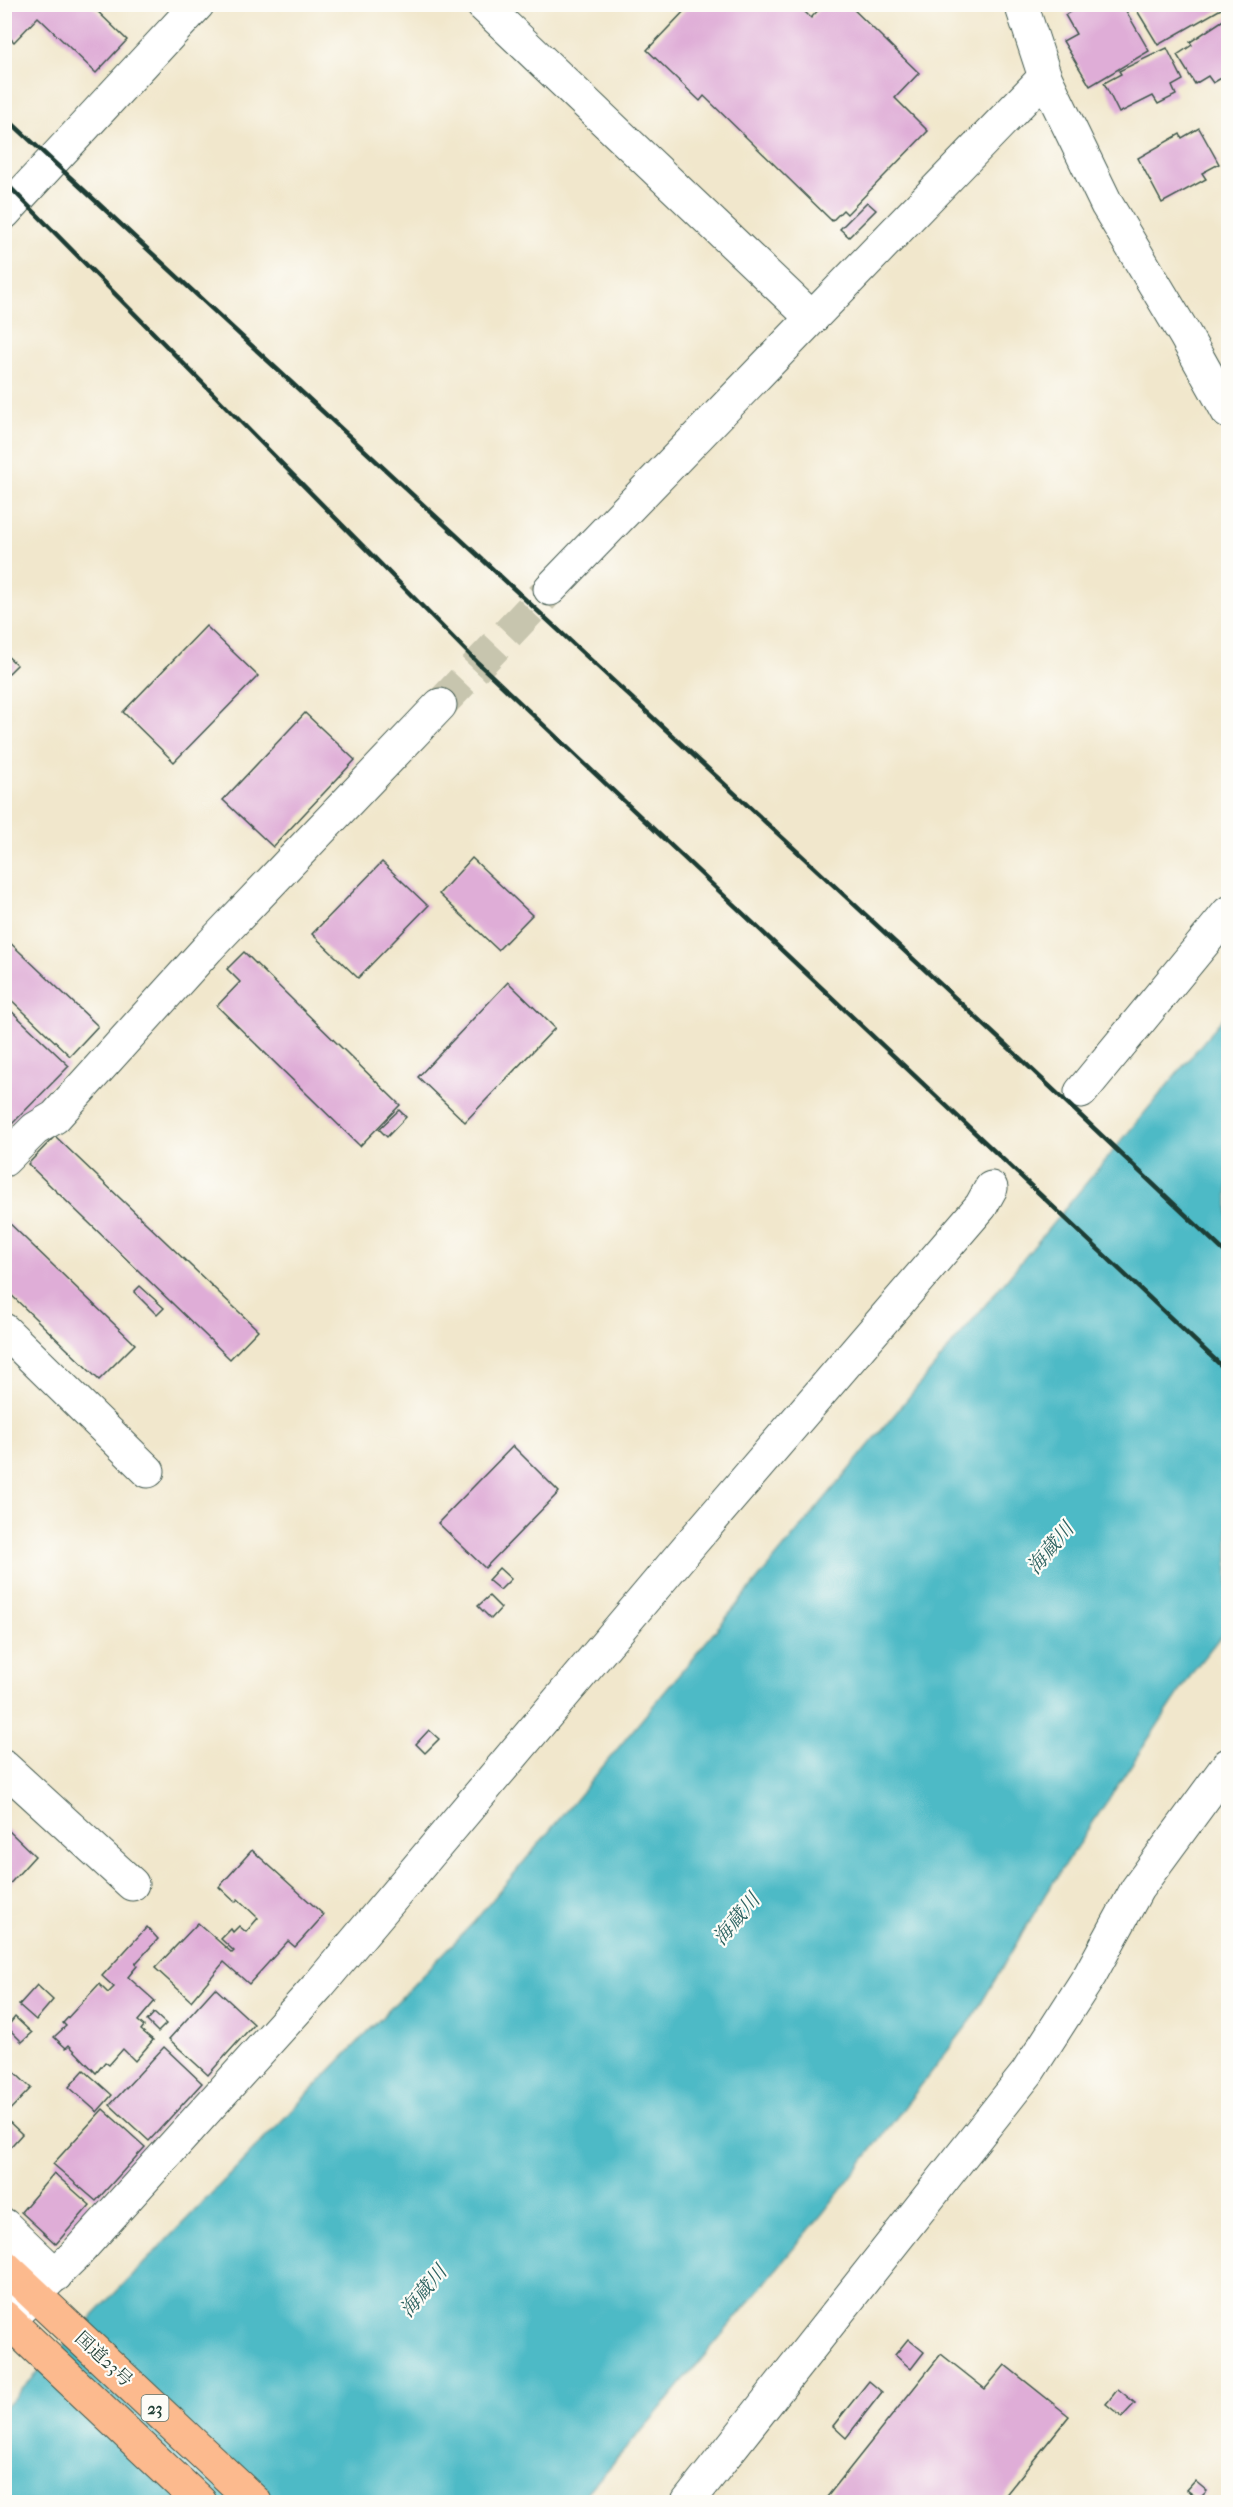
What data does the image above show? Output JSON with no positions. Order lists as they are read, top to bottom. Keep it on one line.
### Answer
{"streets":{"highway":["国道23号","23"]},"water":["海蔵川"]}
